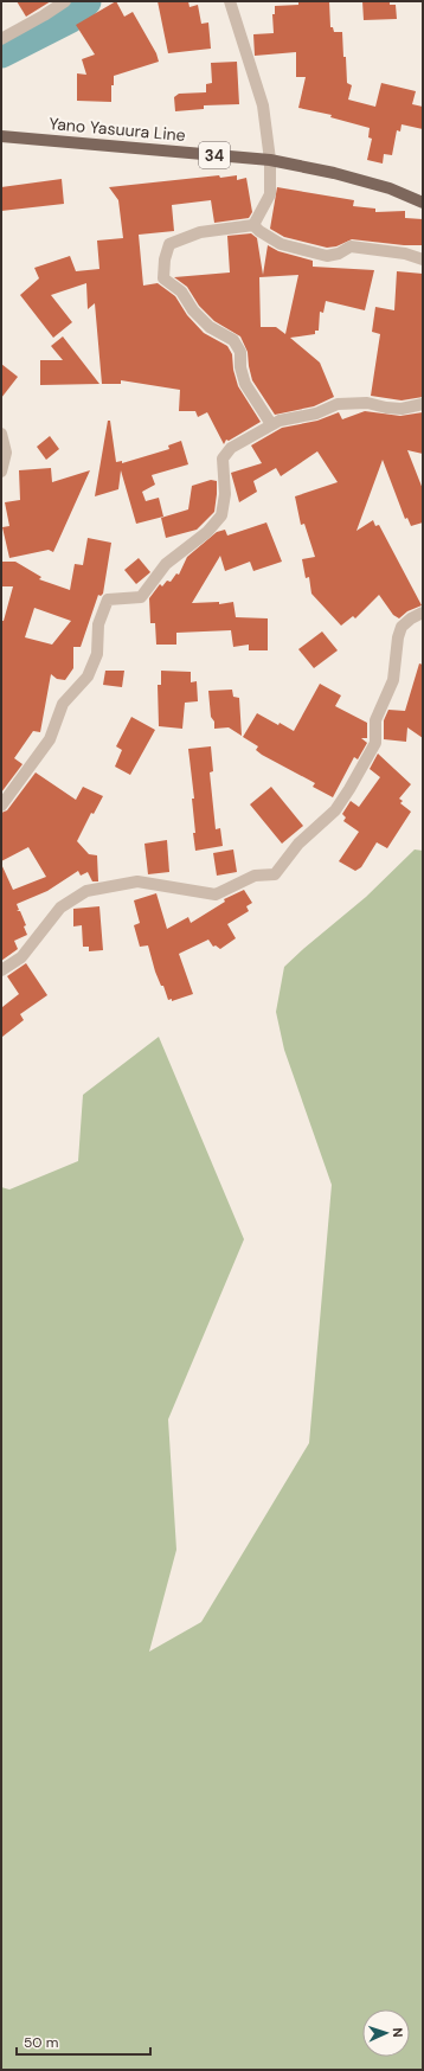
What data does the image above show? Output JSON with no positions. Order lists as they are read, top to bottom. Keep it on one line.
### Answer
{"streets":{"main road":["Yano Yasuura Line","34"]},"scale_bar":"50 m","north":"right"}
